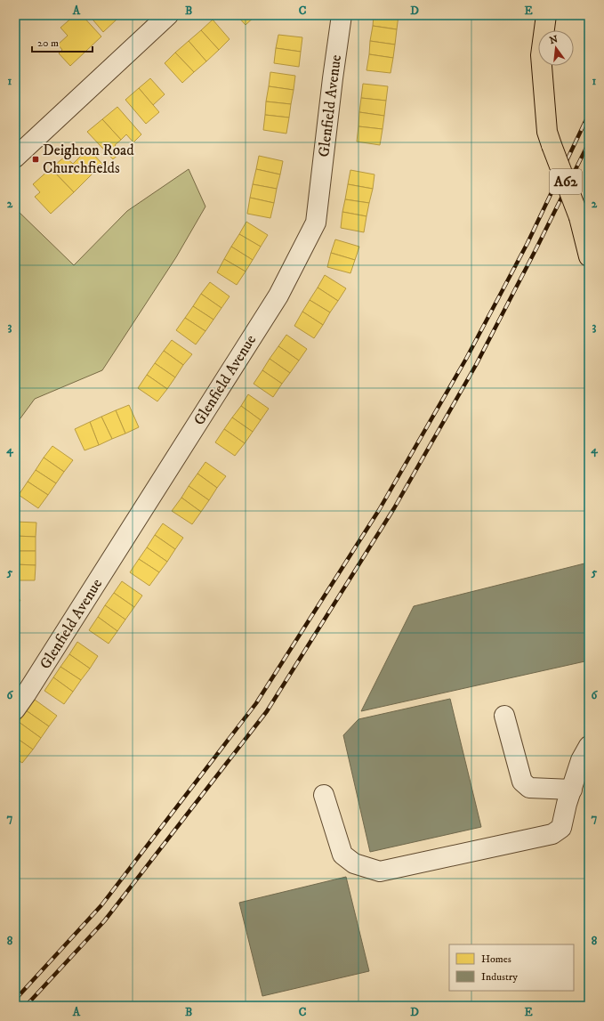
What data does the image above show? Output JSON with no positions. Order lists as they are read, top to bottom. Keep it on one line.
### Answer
{"streets":{"main road":["A62"],"street":["Glenfield Avenue"]},"places":{"transit":["Deighton Road Churchfields"]},"legend":["Homes","Industry"],"scale_bar":"20 m","north":"top","grid":{"columns":["A","B","C","D","E"],"rows":["1","2","3","4","5","6","7","8"]}}
